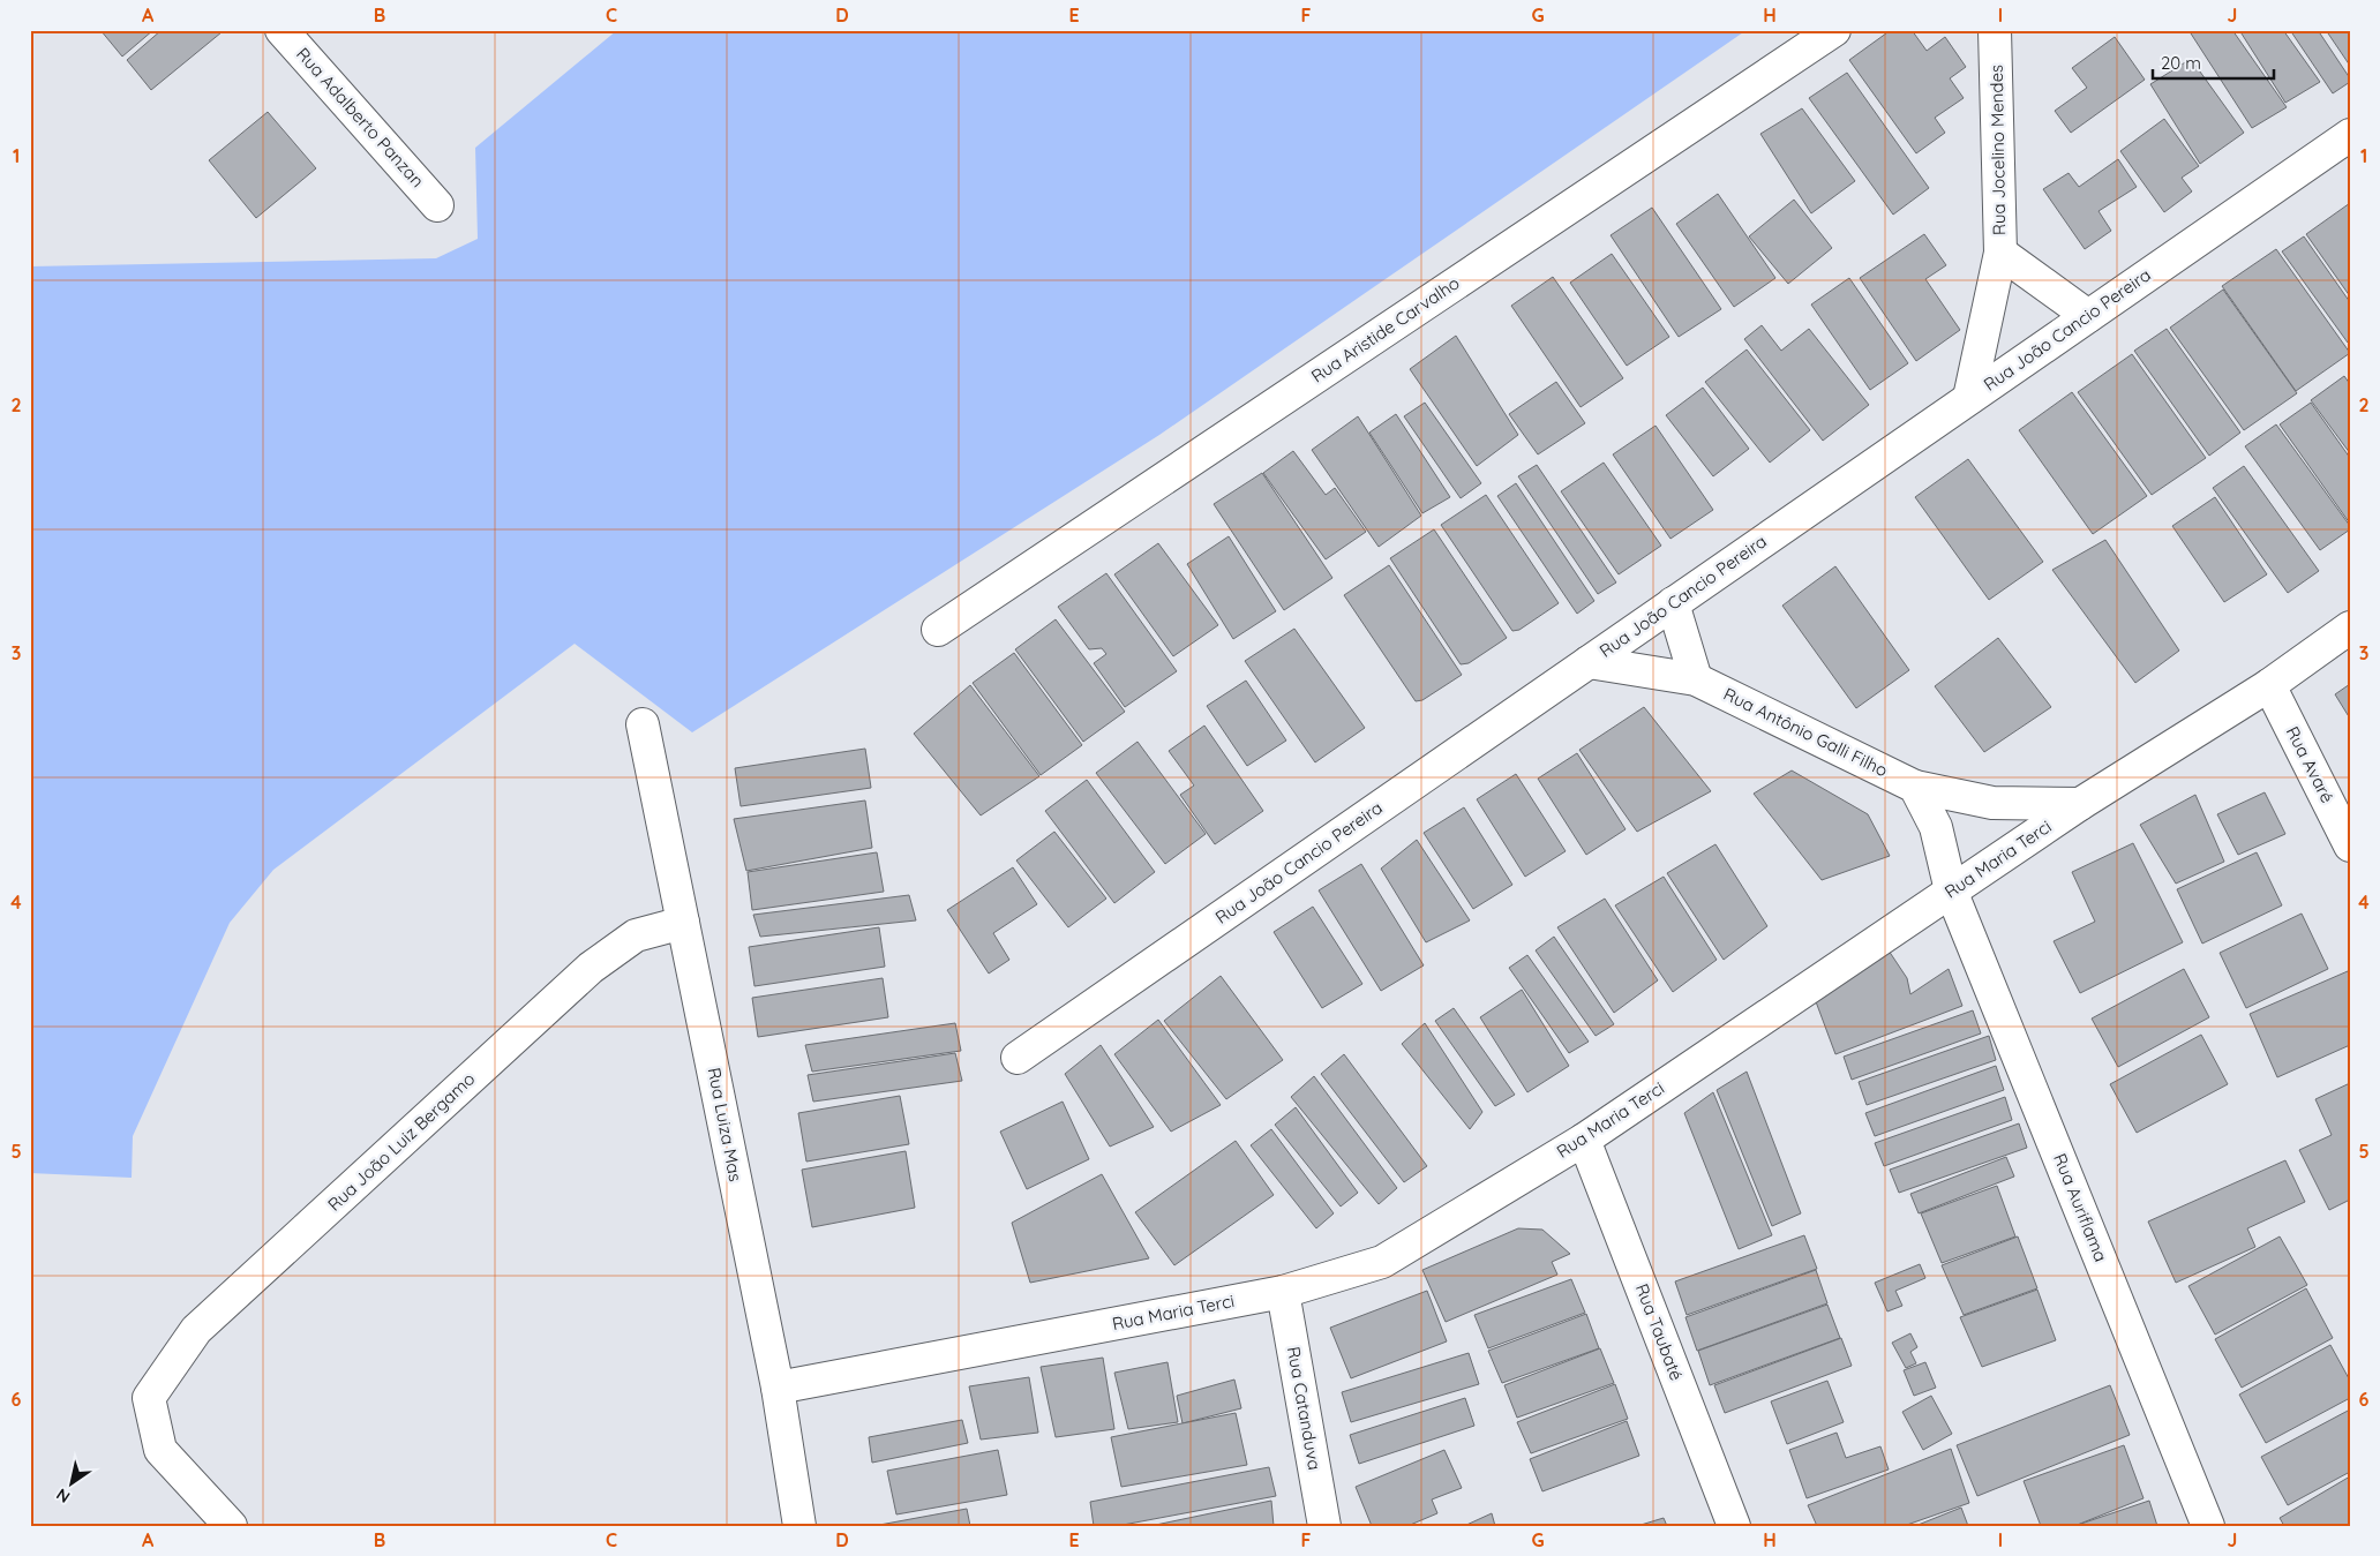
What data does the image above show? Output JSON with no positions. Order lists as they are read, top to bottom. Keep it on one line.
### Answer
{"streets":{"street":["Rua Adalberto Panzan","Rua Jocelino Mendes","Rua Aristide Carvalho","Rua João Cancio Pereira","Rua Antônio Galli Filho","Rua Avaré","Rua Maria Terci","Rua Luiza Mas","Rua João Luiz Bergamo","Rua Auriflama","Rua Taubaté","Rua Catanduva"]},"crossings":[["Rua Jocelino Mendes","Rua João Cancio Pereira"],["Rua João Cancio Pereira","Rua Antônio Galli Filho"],["Rua Antônio Galli Filho","Rua Maria Terci"],["Rua Avaré","Rua Maria Terci"],["Rua Maria Terci","Rua Luiza Mas"],["Rua Maria Terci","Rua Auriflama"],["Rua Maria Terci","Rua Taubaté"],["Rua Maria Terci","Rua Catanduva"],["Rua Luiza Mas","Rua João Luiz Bergamo"]],"scale_bar":"20 m","north":"bottom left","grid":{"columns":["A","B","C","D","E","F","G","H","I","J"],"rows":["1","2","3","4","5","6"]}}
